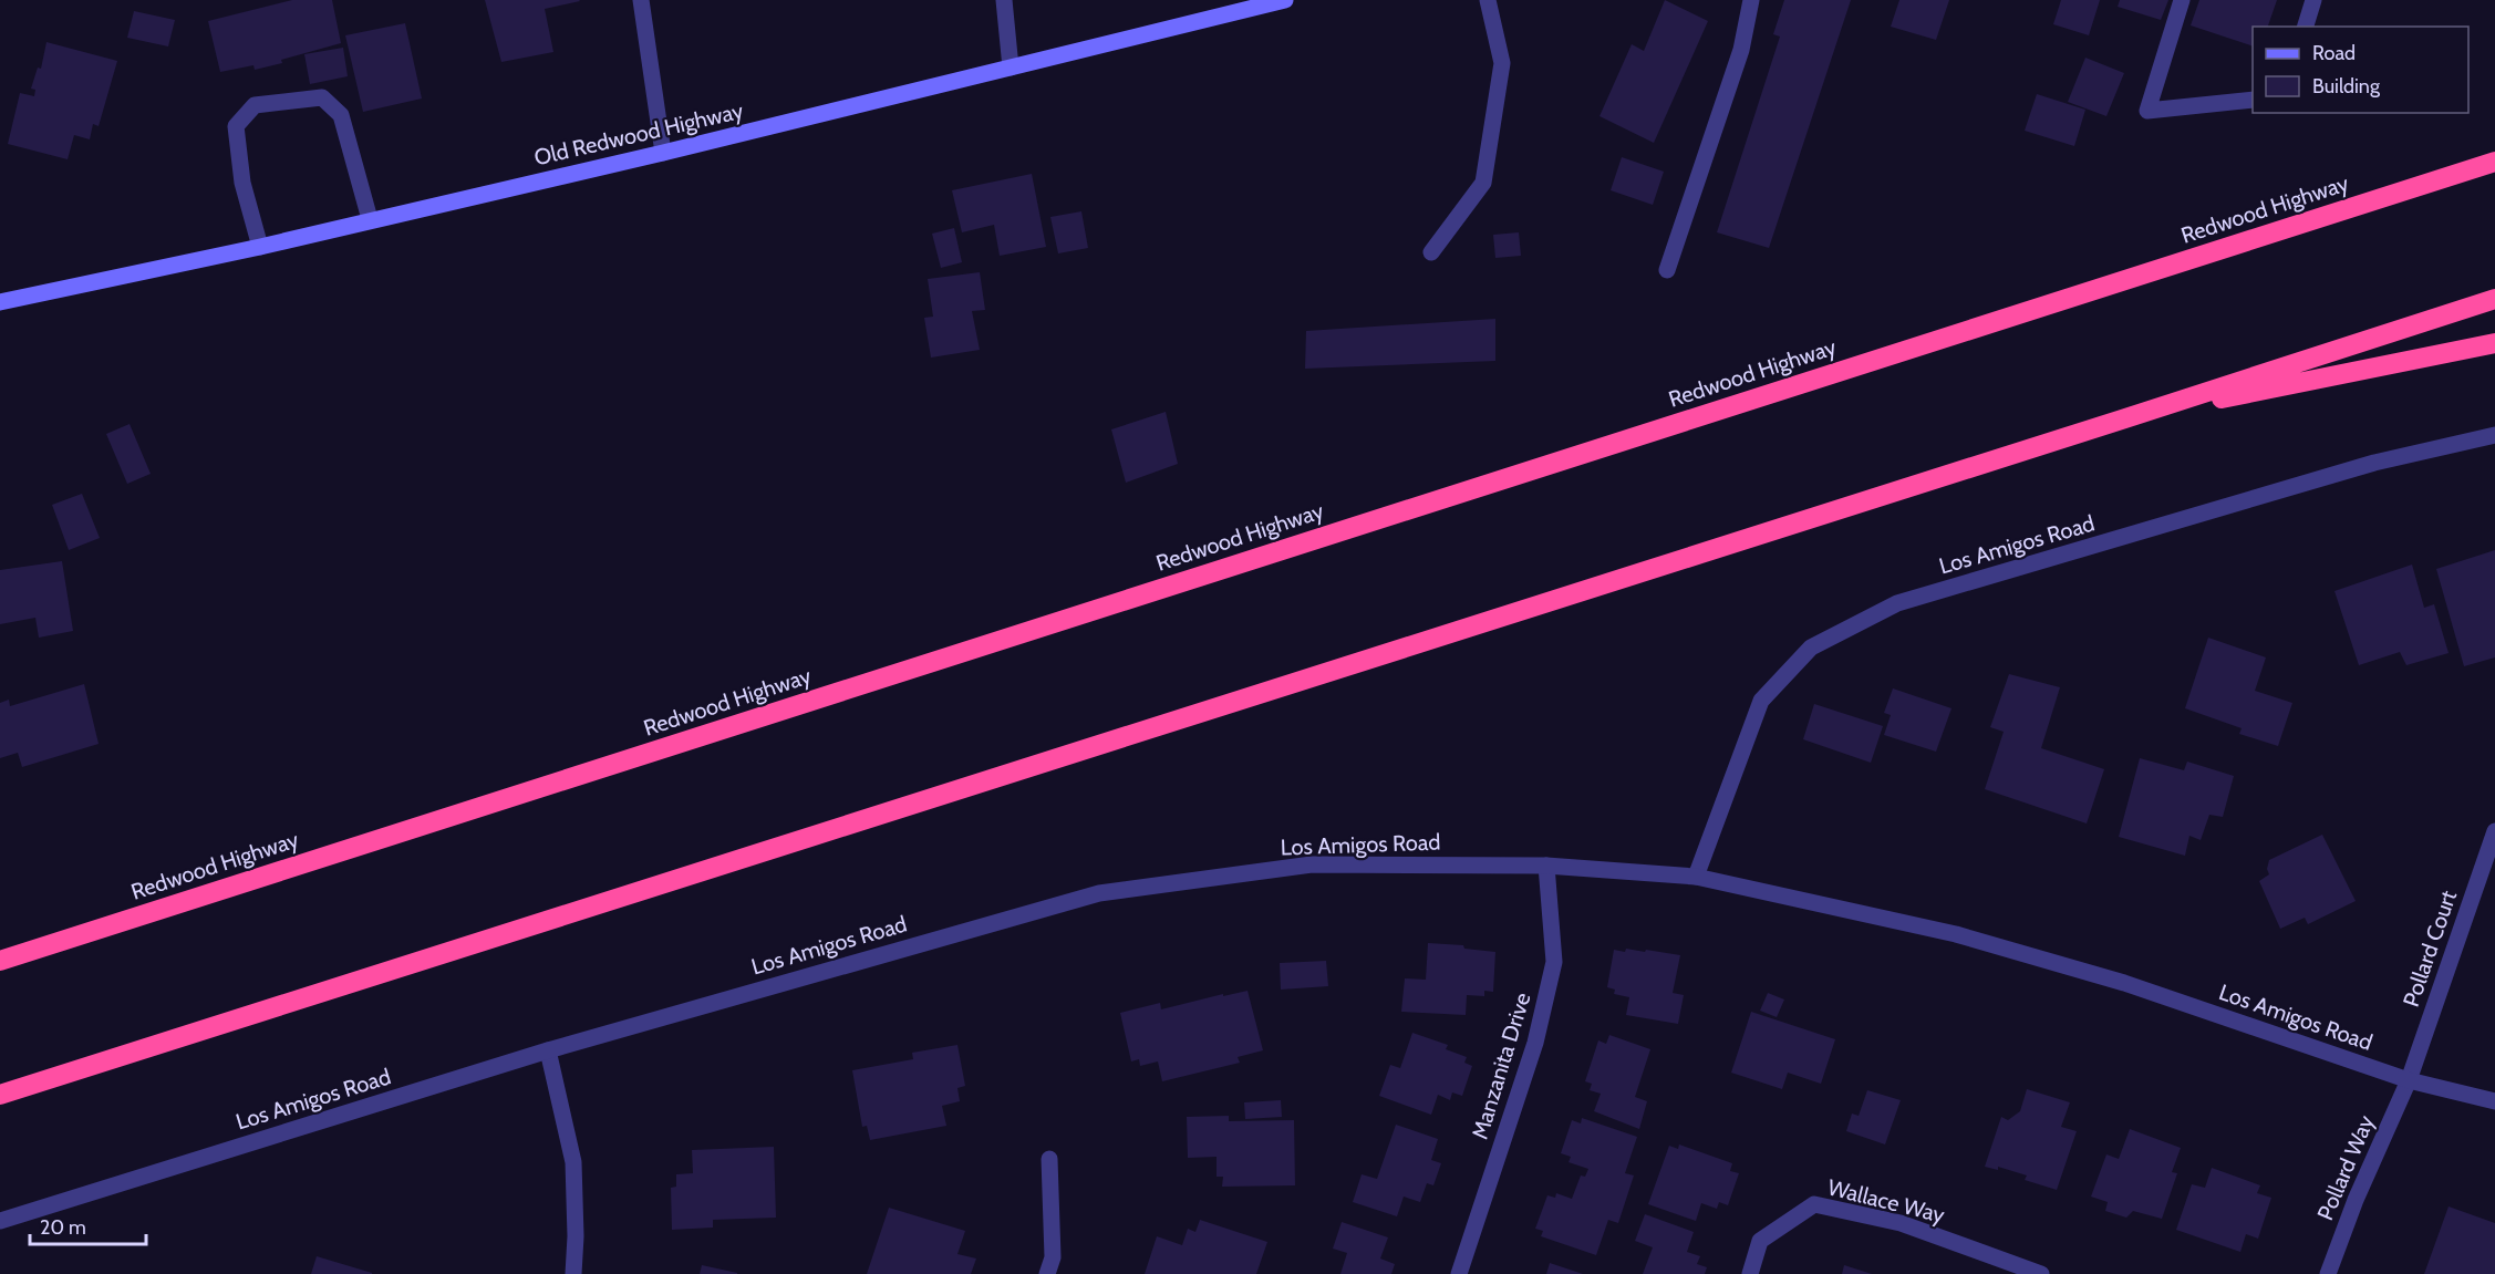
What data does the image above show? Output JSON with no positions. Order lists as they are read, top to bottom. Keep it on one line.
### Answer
{"streets":{"highway":["Redwood Highway"],"main road":["Old Redwood Highway"],"street":["Los Amigos Road","Pollard Court","Manzanita Drive","Pollard Way","Wallace Way"]},"crossings":[["Los Amigos Road","Pollard Court"],["Los Amigos Road","Manzanita Drive"],["Los Amigos Road","Pollard Way"],["Pollard Court","Pollard Way"]],"legend":["Road","Building"],"scale_bar":"20 m"}
